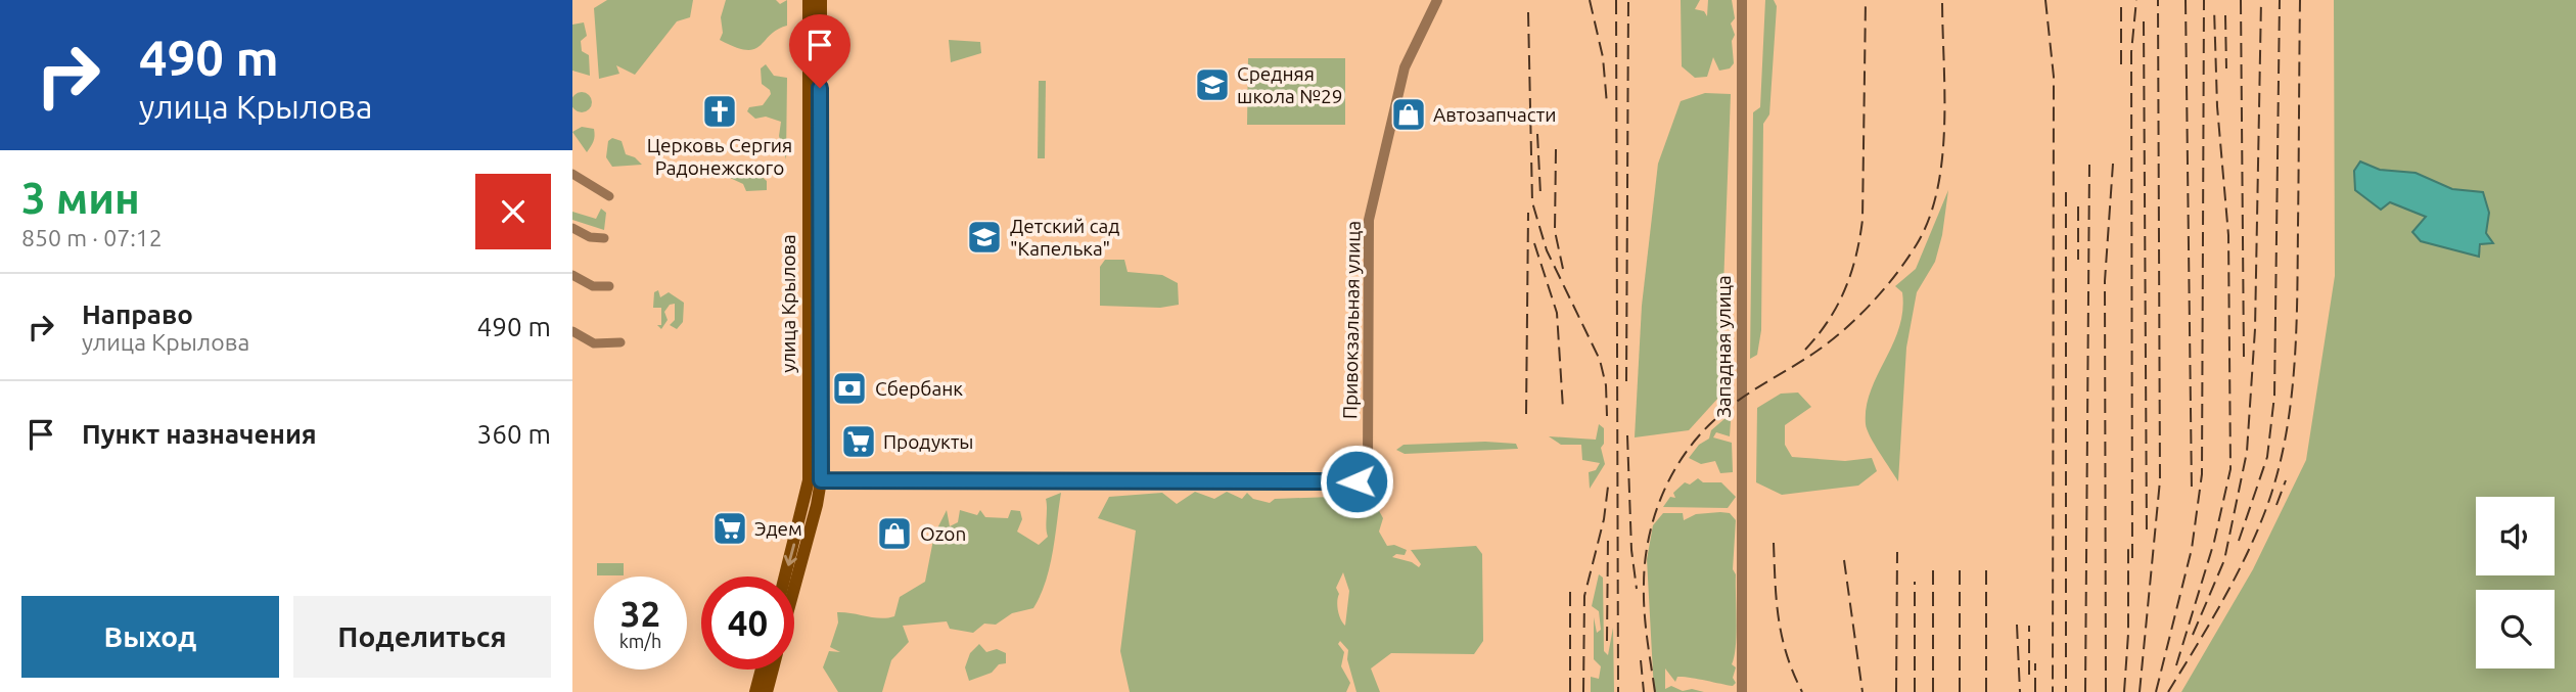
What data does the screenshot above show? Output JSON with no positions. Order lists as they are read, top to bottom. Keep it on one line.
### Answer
{"streets":{"main road":["улица Крылова"],"street":["Привокзальная улица","Западная улица"]},"crossings":[["улица Крылова","Привокзальная улица"]],"places":{"school or university":["Средняя школа №29","Детский сад \"Капелька\""],"church":["Церковь Сергия Радонежского"],"shop":["Автозапчасти","Ozon"],"bank":["Сбербанк"],"supermarket":["Продукты","Эдем"]},"page":{"turn":["490 m","улица Крылова"],"heading":["3 мин","850 m · 07:12"],"list":[{"name":"Направо","note":"улица Крылова","value":"490 m"},{"name":"Пункт назначения","value":"360 m"}],"speed":"32 km/h","limit":"40","buttons":["Выход","Поделиться"]}}
